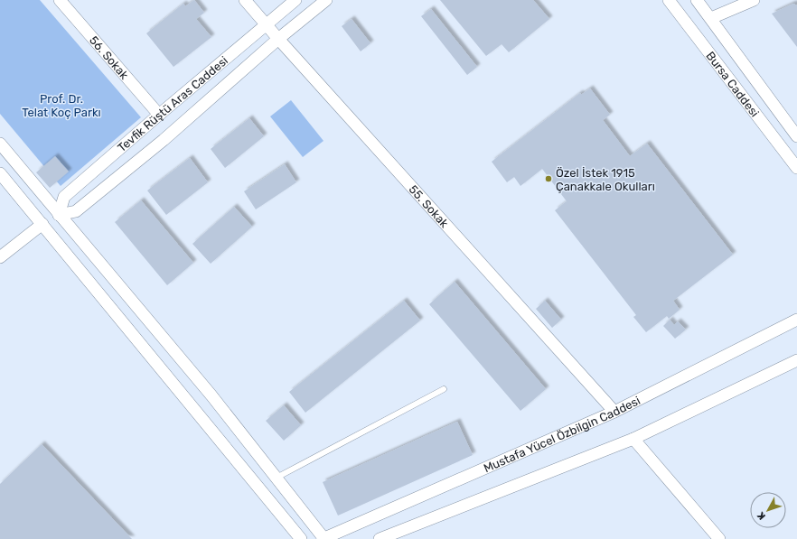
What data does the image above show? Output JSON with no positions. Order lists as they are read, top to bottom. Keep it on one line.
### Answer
{"streets":{"street":["56. Sokak","Bursa Caddesi","Tevfik Rüştü Aras Caddesi","55. Sokak","Mustafa Yücel Özbilgin Caddesi"]},"crossings":[["56. Sokak","Tevfik Rüştü Aras Caddesi"],["Tevfik Rüştü Aras Caddesi","55. Sokak"],["55. Sokak","Mustafa Yücel Özbilgin Caddesi"]],"parks":["Prof. Dr. Telat Koç Parkı"],"places":["Özel İstek 1915 Çanakkale Okulları"],"north":"bottom left"}
